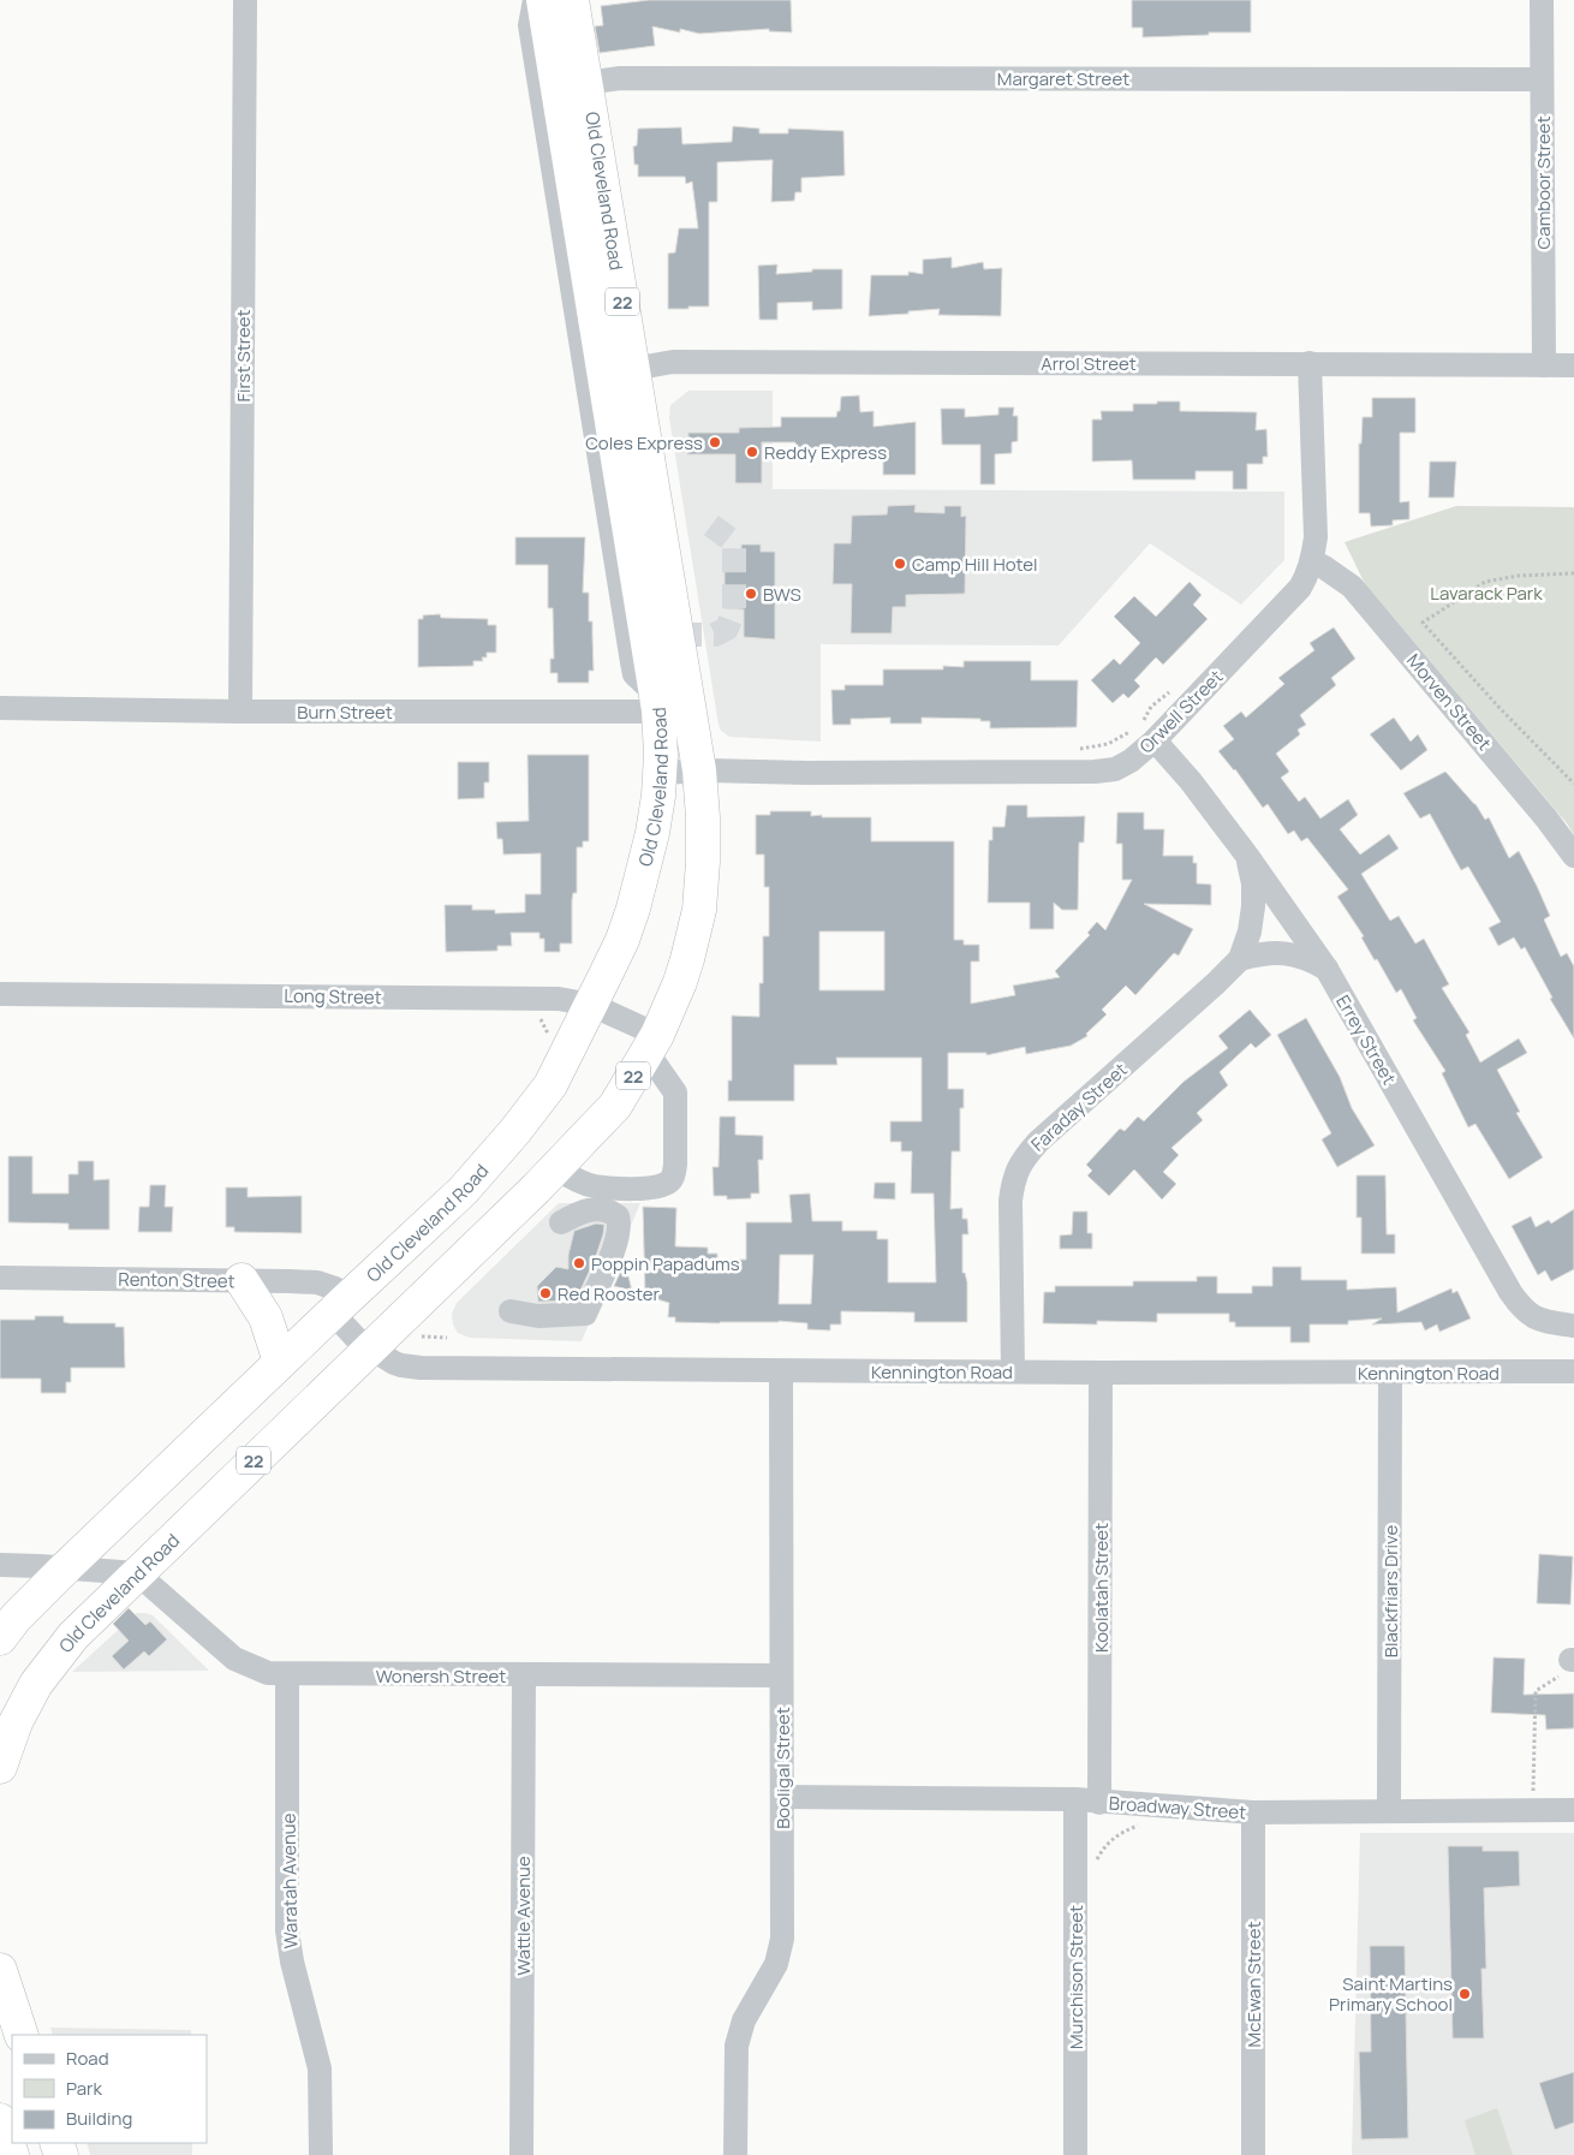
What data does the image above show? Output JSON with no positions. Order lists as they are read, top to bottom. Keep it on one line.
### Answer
{"streets":{"highway":["Old Cleveland Road","22"],"street":["Margaret Street","Camboor Street","First Street","Arrol Street","Morven Street","Burn Street","Orwell Street","Long Street","Errey Street","Faraday Street","Renton Street","Kennington Road","Koolatah Street","Blackfriars Drive","Wonersh Street","Booligal Street","Broadway Street","Waratah Avenue","Wattle Avenue","Murchison Street","McEwan Street"]},"crossings":[["Margaret Street","Camboor Street"],["Margaret Street","Old Cleveland Road"],["Camboor Street","Arrol Street"],["Old Cleveland Road","Arrol Street"],["Old Cleveland Road","Burn Street"],["Old Cleveland Road","Orwell Street"],["Old Cleveland Road","Long Street"],["Old Cleveland Road","Renton Street"],["Old Cleveland Road","Kennington Road"],["Old Cleveland Road","Wonersh Street"],["First Street","Burn Street"],["Arrol Street","Orwell Street"],["Morven Street","Orwell Street"],["Orwell Street","Errey Street"],["Errey Street","Faraday Street"],["Faraday Street","Kennington Road"],["Renton Street","Kennington Road"],["Kennington Road","Koolatah Street"],["Kennington Road","Blackfriars Drive"],["Kennington Road","Booligal Street"],["Koolatah Street","Broadway Street"],["Koolatah Street","Murchison Street"],["Blackfriars Drive","Broadway Street"],["Wonersh Street","Booligal Street"],["Wonersh Street","Waratah Avenue"],["Wonersh Street","Wattle Avenue"],["Booligal Street","Broadway Street"],["Broadway Street","Murchison Street"],["Broadway Street","McEwan Street"]],"parks":["Lavarack Park"],"places":["Coles Express","Reddy Express","Camp Hill Hotel","BWS","Poppin Papadums","Red Rooster","Saint Martins Primary School"],"legend":["Road","Park","Building"]}
